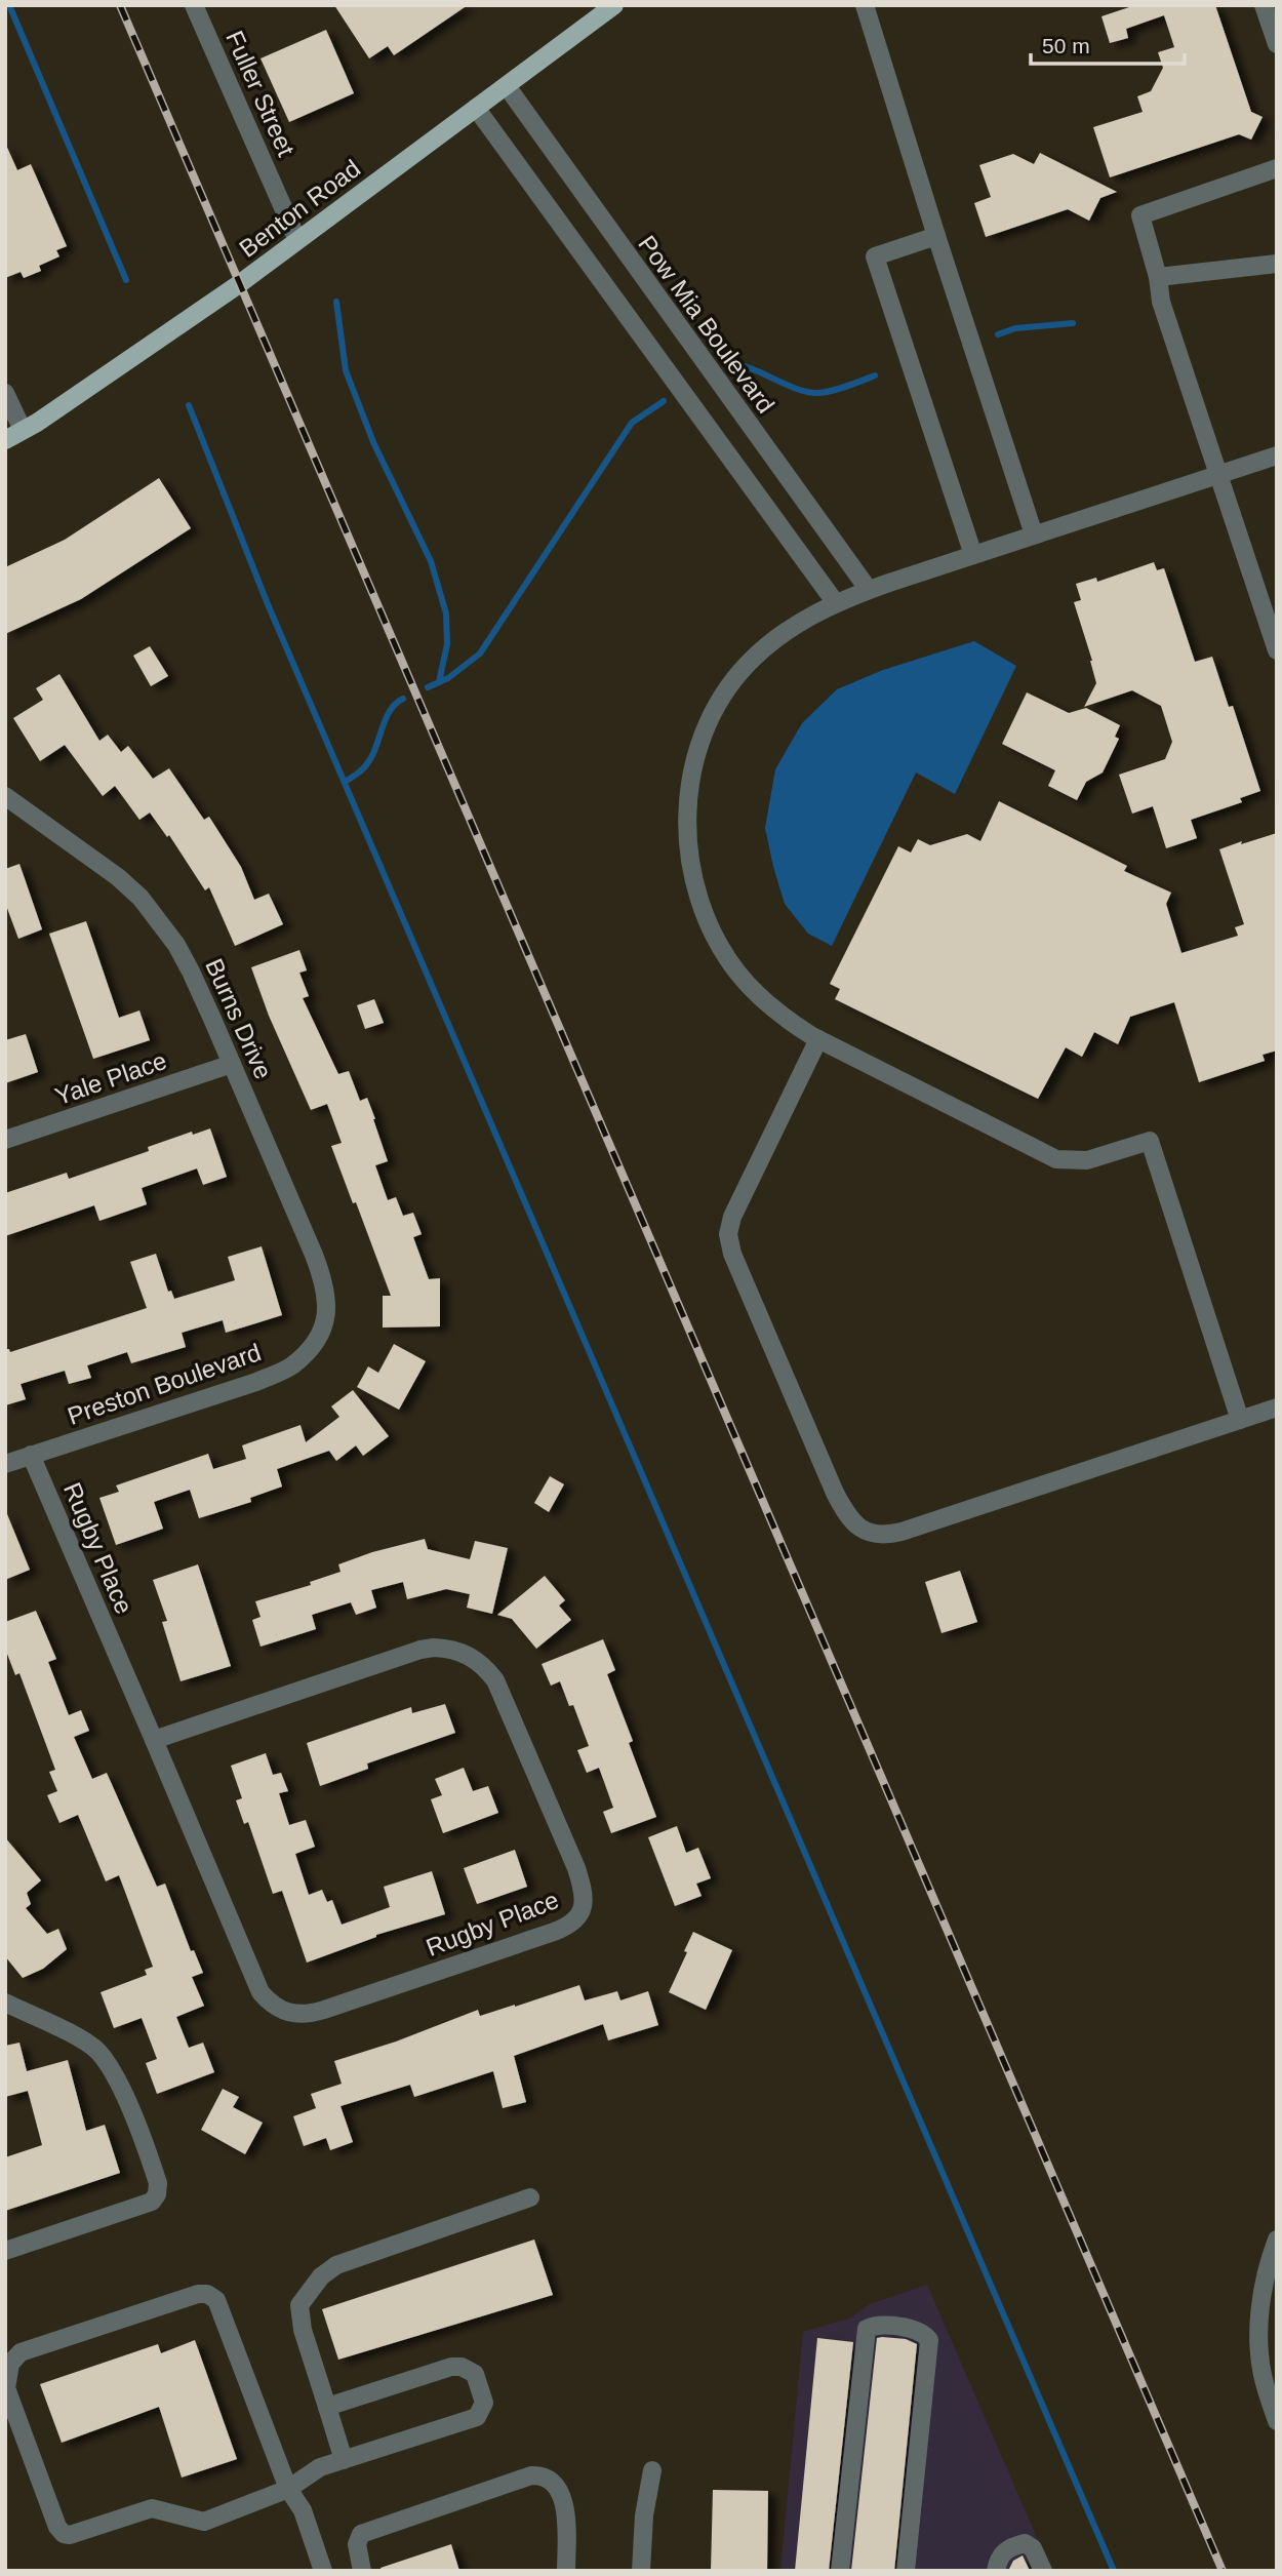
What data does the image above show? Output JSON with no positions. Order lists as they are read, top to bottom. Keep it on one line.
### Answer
{"streets":{"main road":["Benton Road"],"street":["Fuller Street","Pow Mia Boulevard","Burns Drive","Yale Place","Preston Boulevard","Rugby Place"]},"crossings":[["Fuller Street","Benton Road"],["Benton Road","Pow Mia Boulevard"],["Burns Drive","Yale Place"],["Burns Drive","Preston Boulevard"],["Preston Boulevard","Rugby Place"]],"scale_bar":"50 m"}
